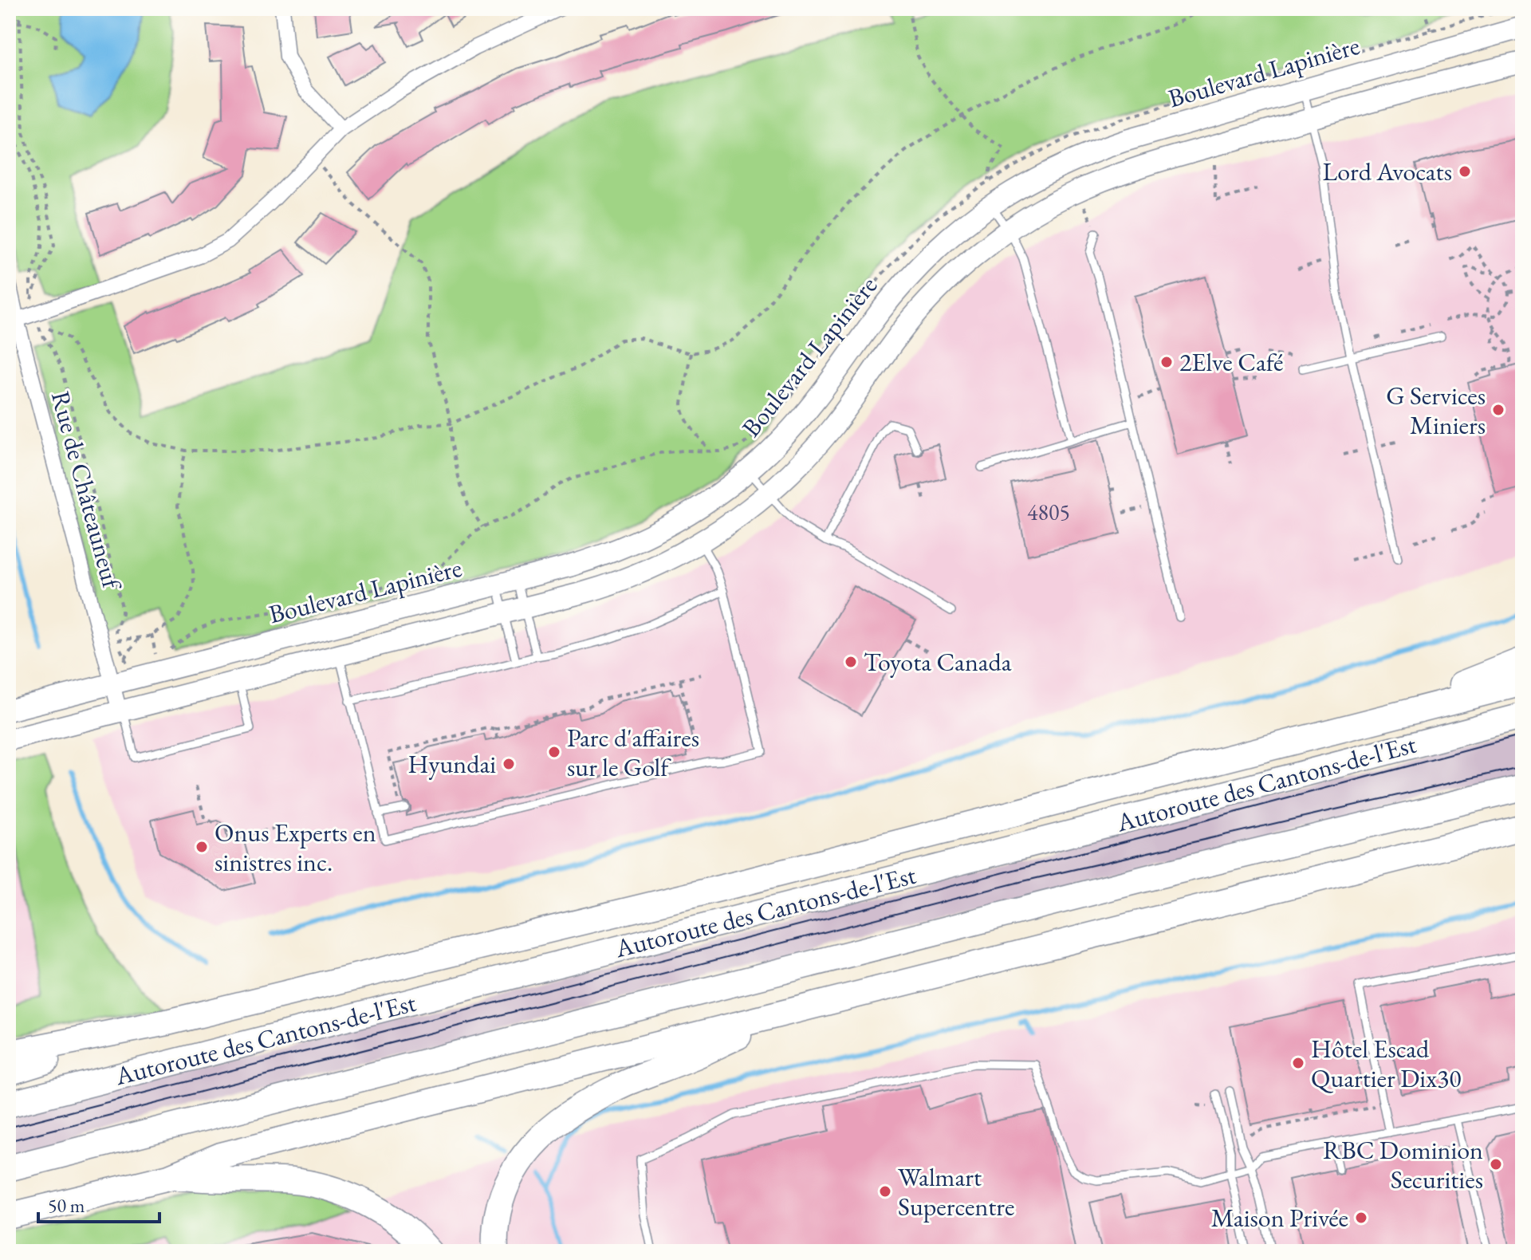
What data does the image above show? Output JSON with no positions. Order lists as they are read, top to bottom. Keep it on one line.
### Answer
{"streets":{"highway":["Autoroute des Cantons-de-l'Est"],"main road":["Boulevard Lapinière"],"street":["Rue de Châteauneuf"]},"crossings":[["Boulevard Lapinière","Rue de Châteauneuf"]],"places":["Lord Avocats","2Elve Café","G Services Miniers","Toyota Canada","Parc d'affaires sur le Golf","Hyundai","Onus Experts en sinistres inc.","Hôtel Escad Quartier Dix30","RBC Dominion Securities","Walmart Supercentre","Maison Privée"],"house_numbers":["4805"],"scale_bar":"50 m"}
